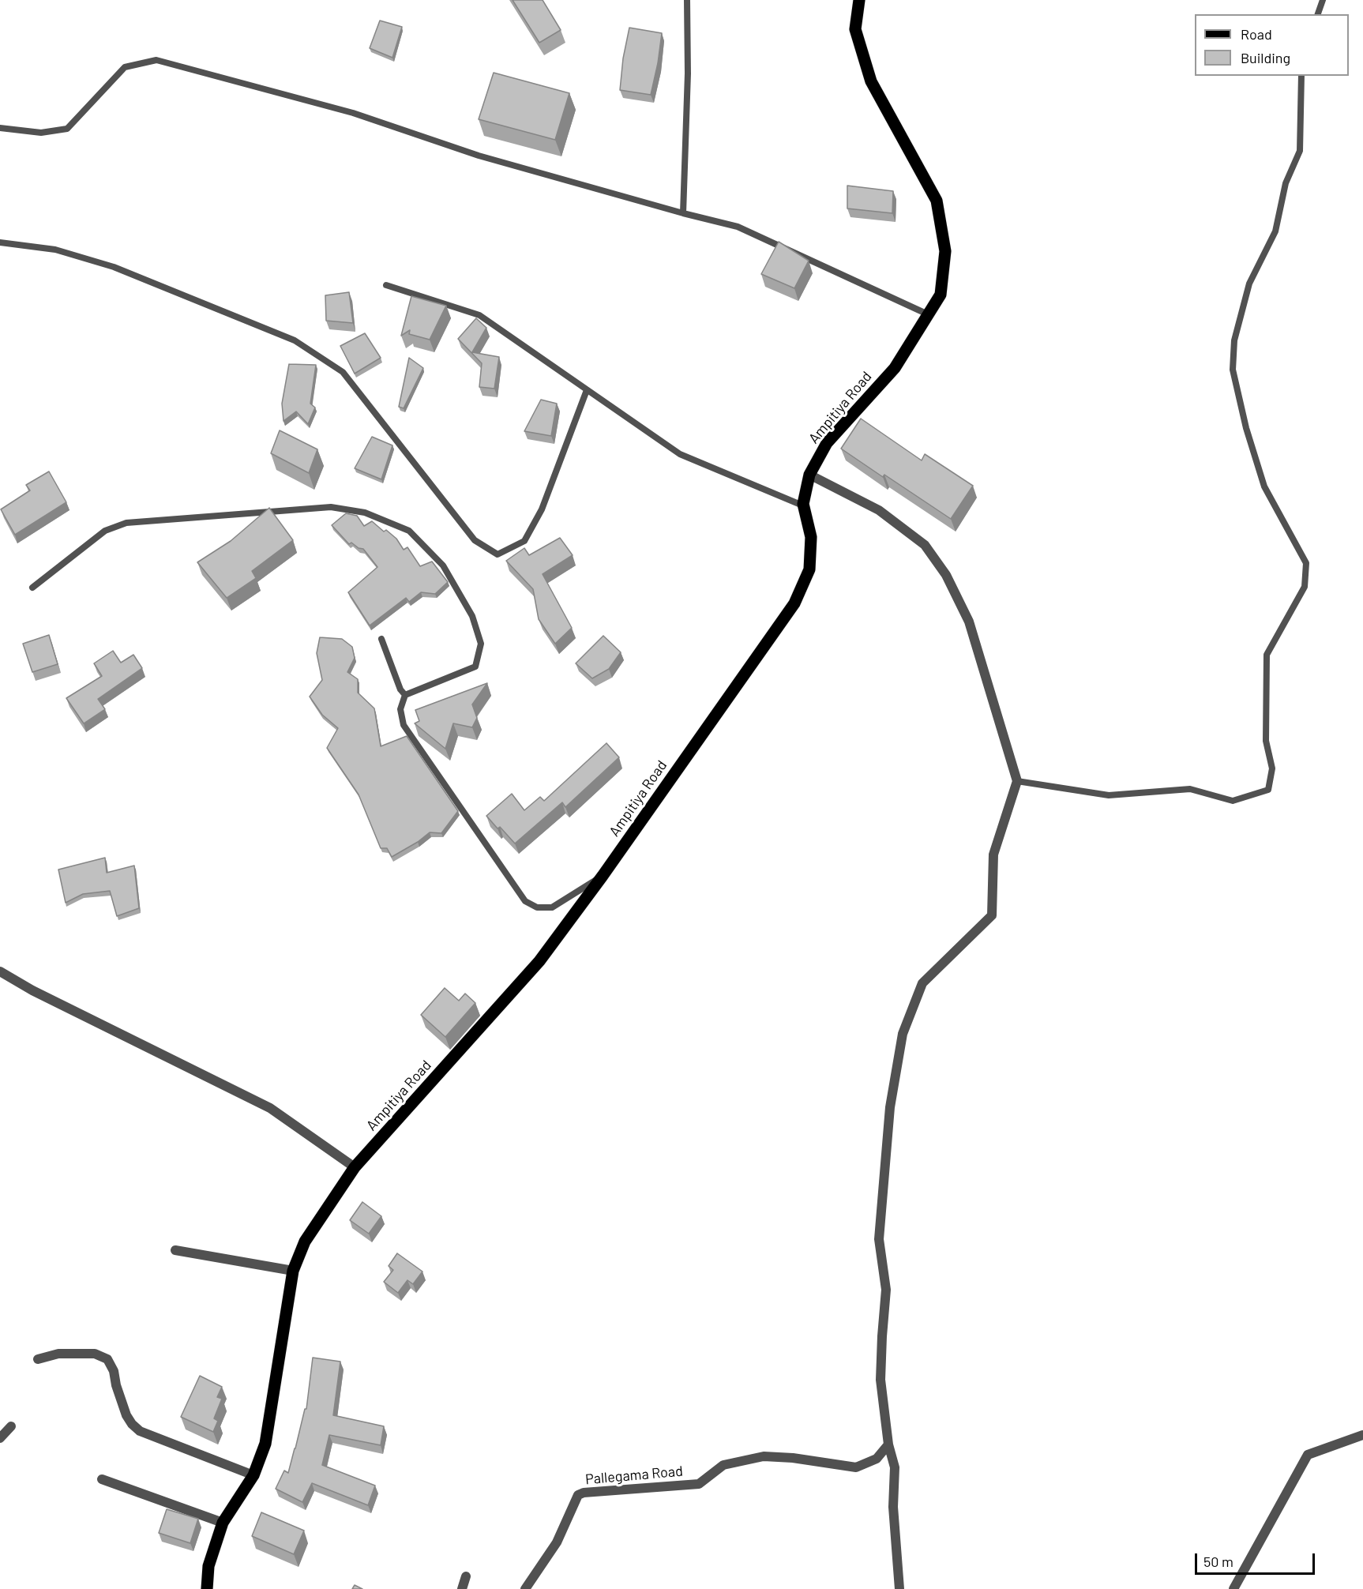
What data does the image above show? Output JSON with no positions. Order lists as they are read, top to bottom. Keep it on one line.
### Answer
{"streets":{"main road":["Ampitiya Road"],"street":["Pallegama Road"]},"legend":["Road","Building"],"scale_bar":"50 m"}
